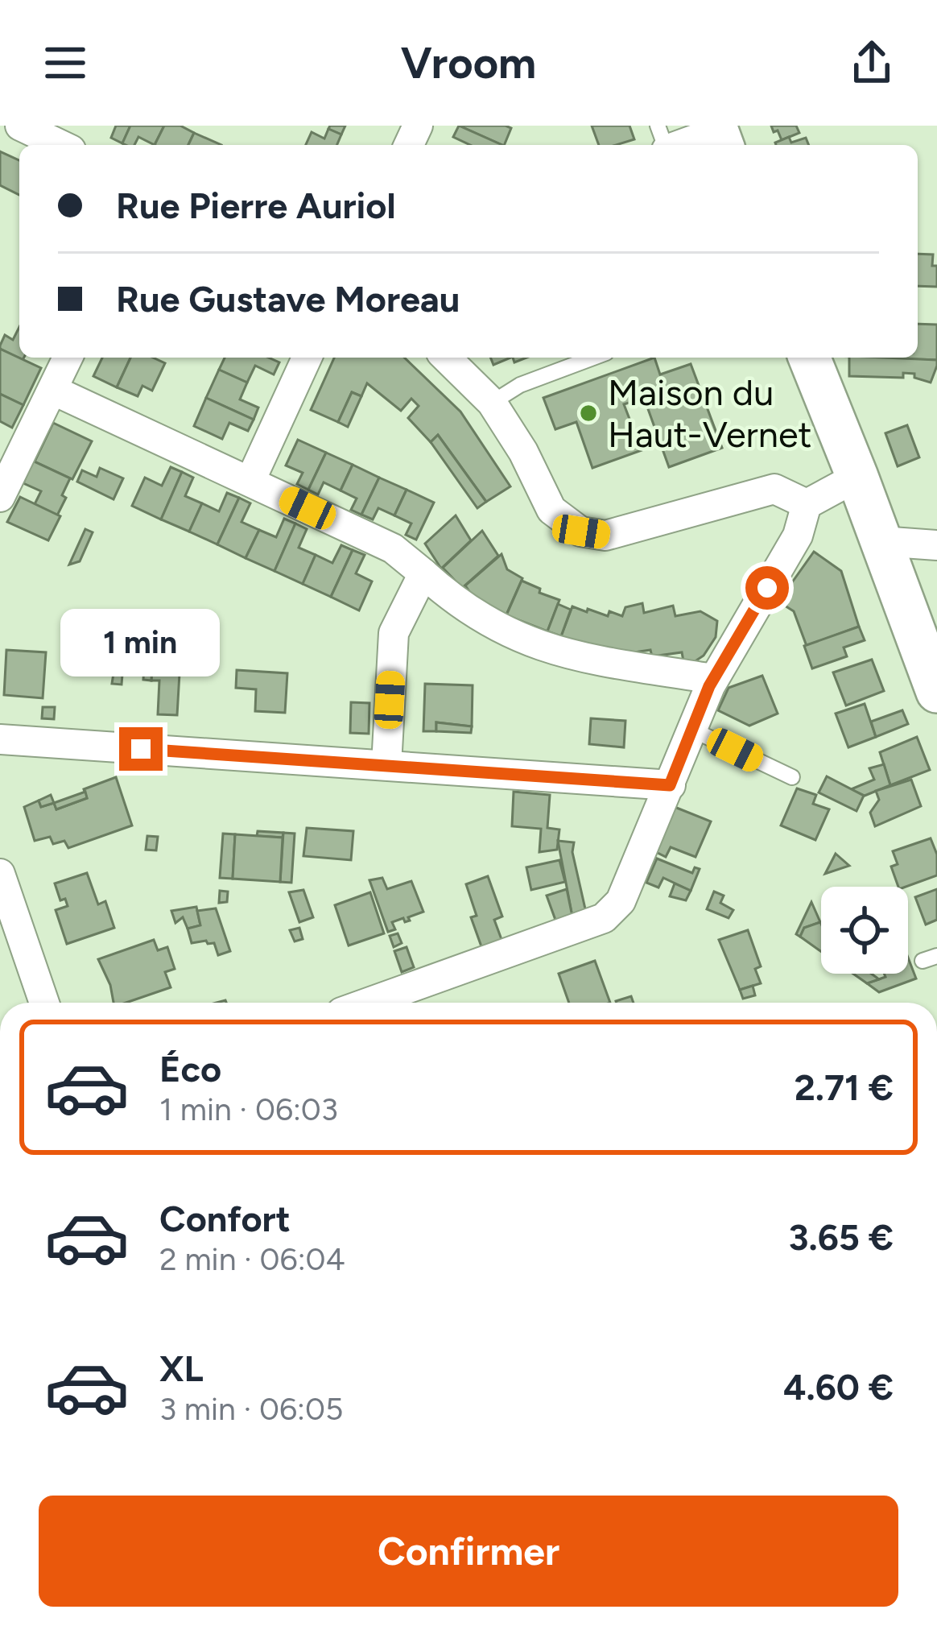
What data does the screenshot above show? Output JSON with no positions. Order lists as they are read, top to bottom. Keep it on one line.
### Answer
{"places":["Maison du Haut-Vernet"],"page":{"header":"Vroom","banner":["Rue Pierre Auriol","Rue Gustave Moreau"],"bubble":"1 min","list":[{"name":"Éco","note":"1 min · 06:03","value":"2.71 €"},{"name":"Confort","note":"2 min · 06:04","value":"3.65 €"},{"name":"XL","note":"3 min · 06:05","value":"4.60 €"}],"buttons":"Confirmer"}}
